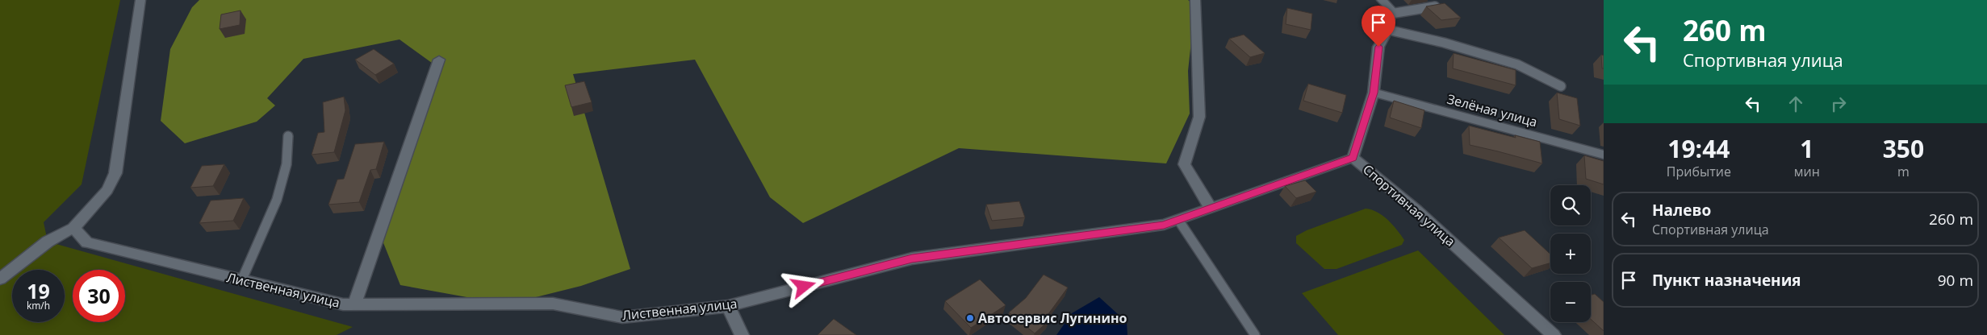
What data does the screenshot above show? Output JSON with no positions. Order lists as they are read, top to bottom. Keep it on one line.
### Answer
{"streets":{"street":["Зелёная улица","Спортивная улица","Лиственная улица"]},"crossings":[["Зелёная улица","Спортивная улица"],["Спортивная улица","Лиственная улица"]],"places":["Автосервис Лугинино"],"page":{"turn":["260 m","Спортивная улица"],"eta":["19:44","Прибытие","1","мин","350","m"],"map_buttons":["+","−"],"list":[{"name":"Налево","note":"Спортивная улица","value":"260 m"},{"name":"Пункт назначения","value":"90 m"}],"speed":"19 km/h","limit":"30"}}
